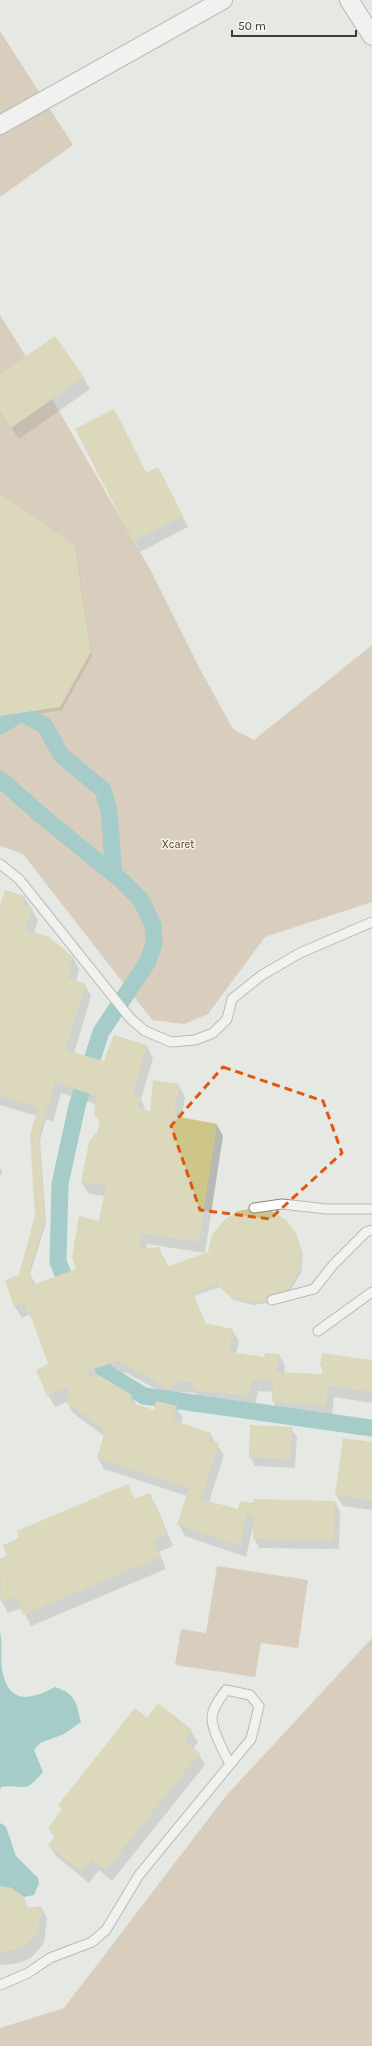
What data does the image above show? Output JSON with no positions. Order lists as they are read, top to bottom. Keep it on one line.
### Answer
{"parks":["Xcaret"],"scale_bar":"50 m"}
